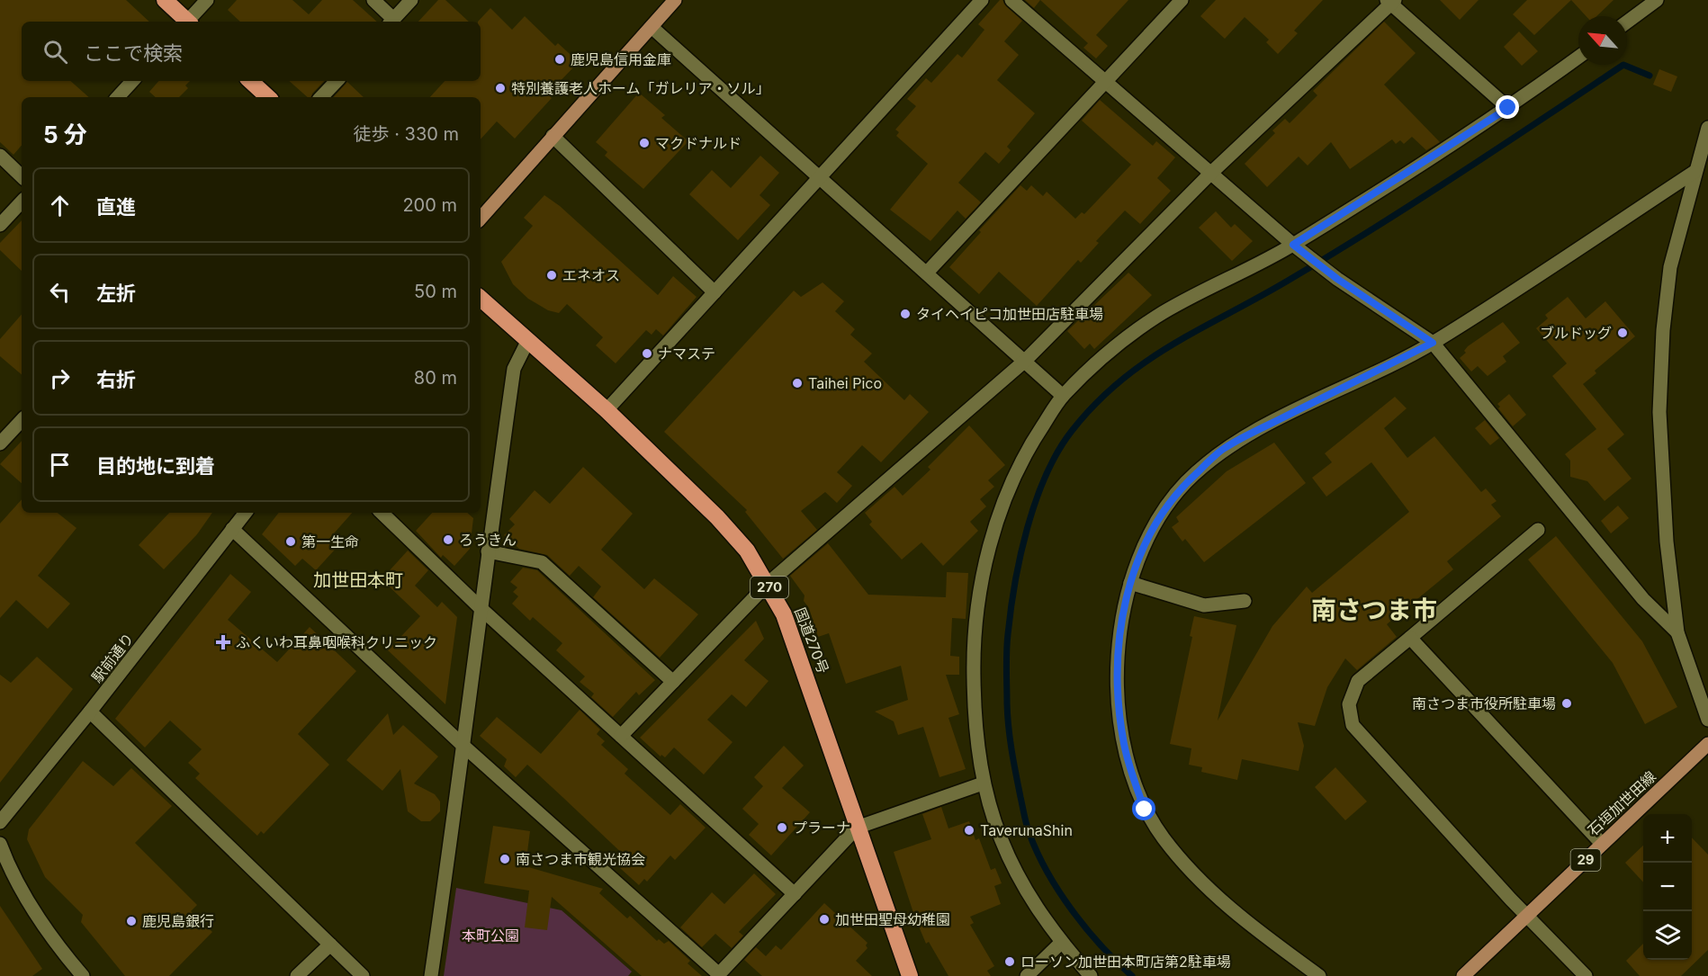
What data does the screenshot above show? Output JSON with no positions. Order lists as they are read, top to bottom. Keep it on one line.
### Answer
{"streets":{"highway":["270","国道270号"],"main road":["石垣加世田線","29"],"street":["駅前通り"]},"districts":["加世田本町","南さつま市"],"parks":["本町公園"],"places":{"other":["鹿児島信用金庫","特別養護老人ホーム「ガレリア・ソル」","マクドナルド","エネオス","タイヘイピコ加世田店駐車場","ブルドッグ","ナマステ","Taihei Pico","ろうきん","第一生命","南さつま市役所駐車場","プラーナ","TaverunaShin","南さつま市観光協会","加世田聖母幼稚園","鹿児島銀行","ローソン加世田本町店第2駐車場"],"health":["ふくいわ耳鼻咽喉科クリニック"]},"north":"top left","page":{"search":"ここで検索","heading":["5 分","徒歩 · 330 m"],"list":[["直進","200 m"],["左折","50 m"],["右折","80 m"],"目的地に到着"],"map_buttons":["+","−"]}}
